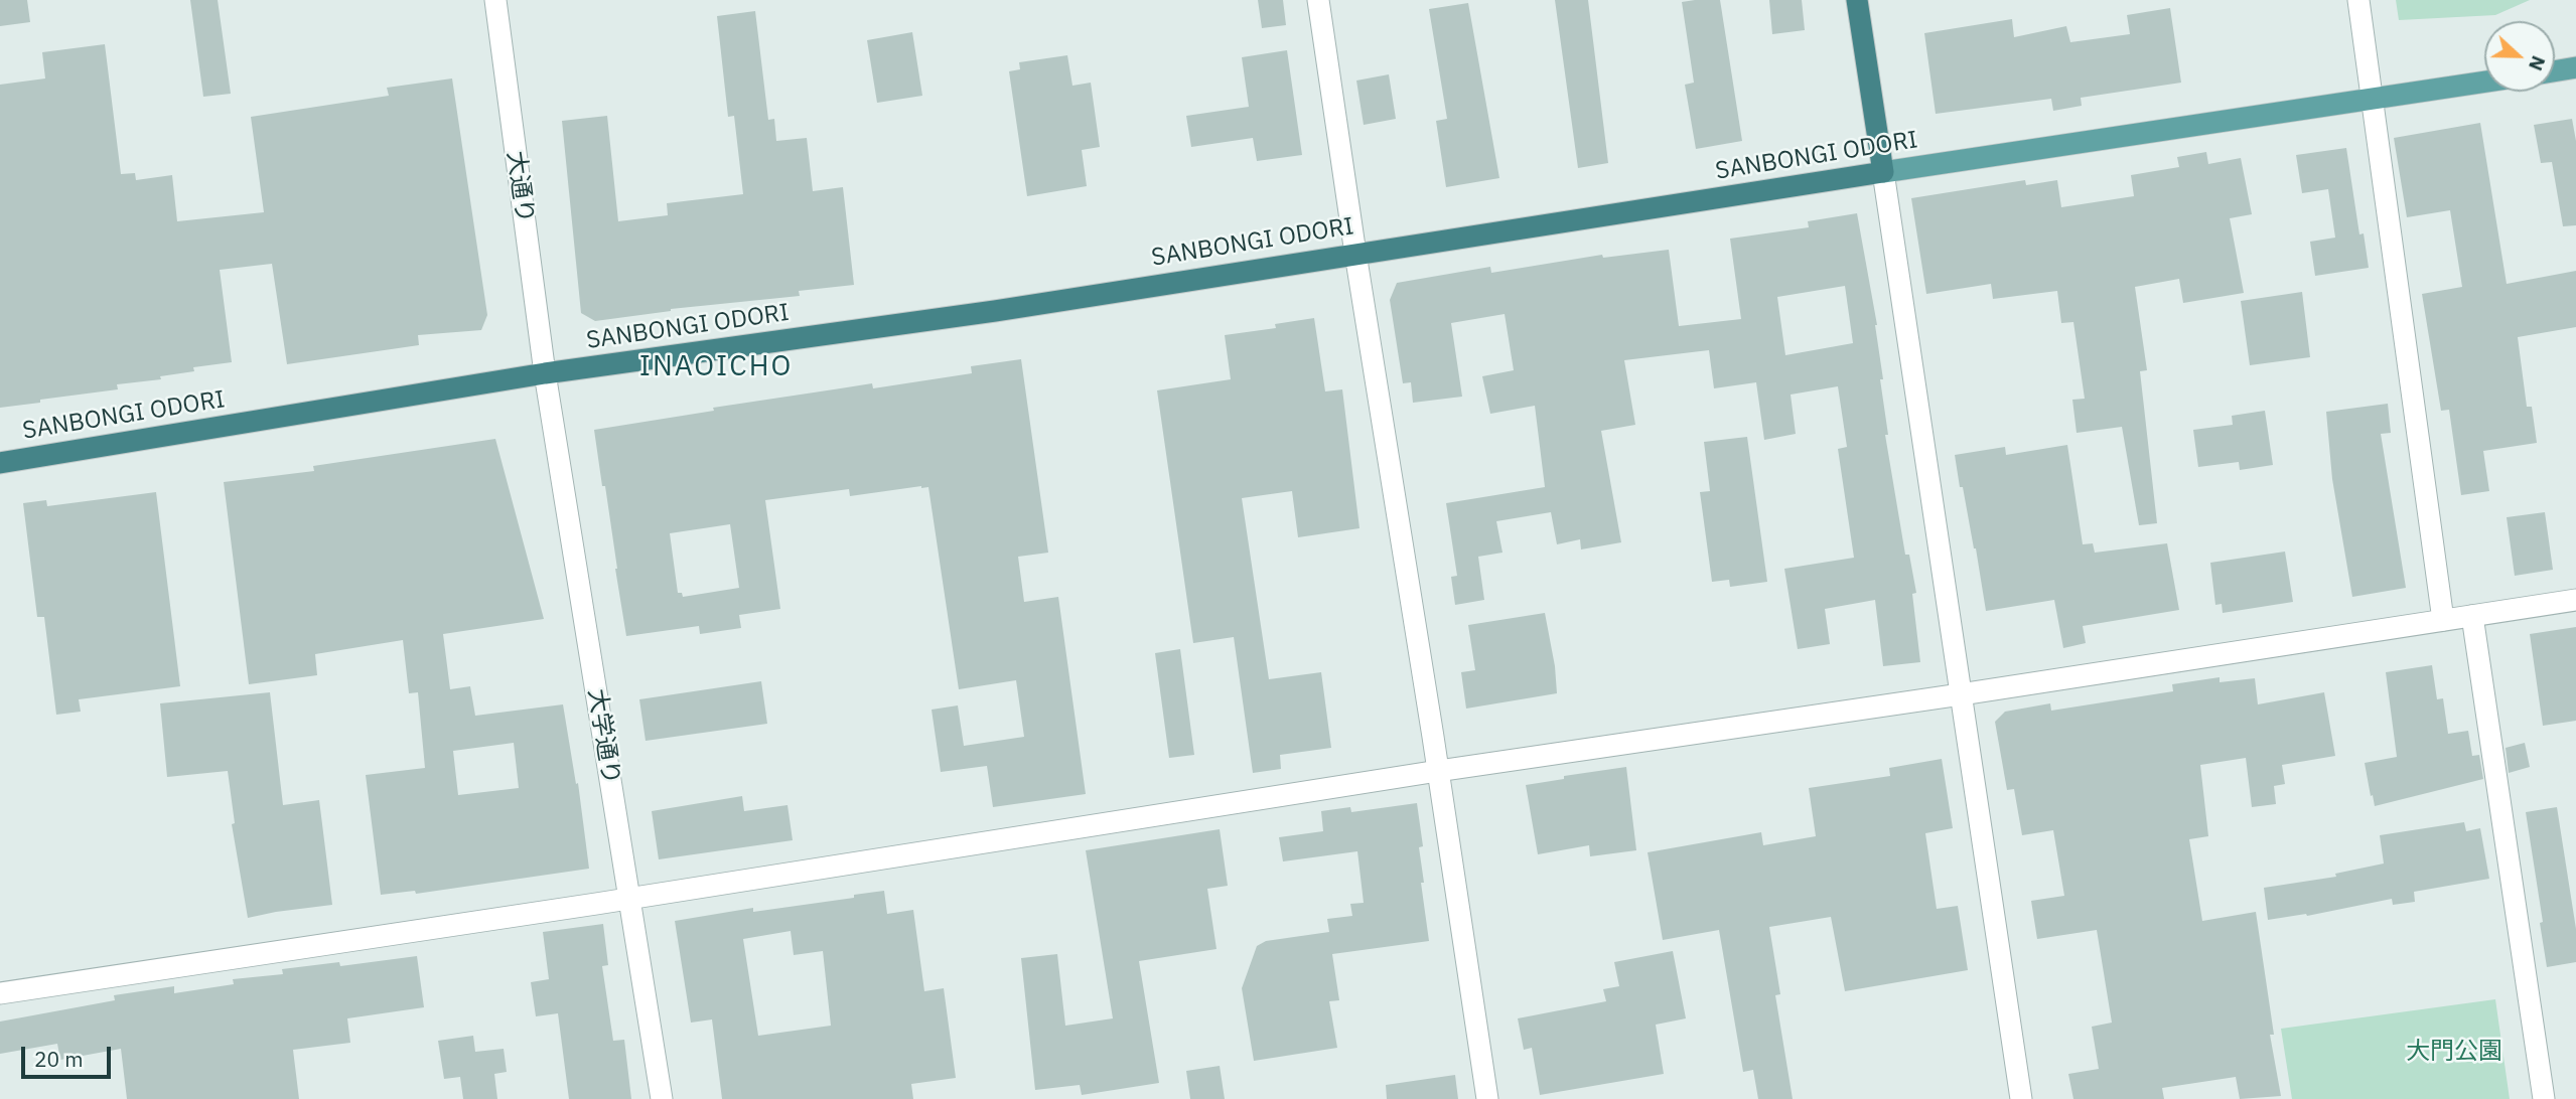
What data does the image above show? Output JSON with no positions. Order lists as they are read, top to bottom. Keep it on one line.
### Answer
{"streets":{"highway":["SANBONGI ODORI"],"street":["大通り","大学通り"]},"crossings":[["SANBONGI ODORI","大通り"],["SANBONGI ODORI","大学通り"],["大通り","大学通り"]],"districts":["INAOICHO"],"parks":["大門公園"],"scale_bar":"20 m","north":"right"}
